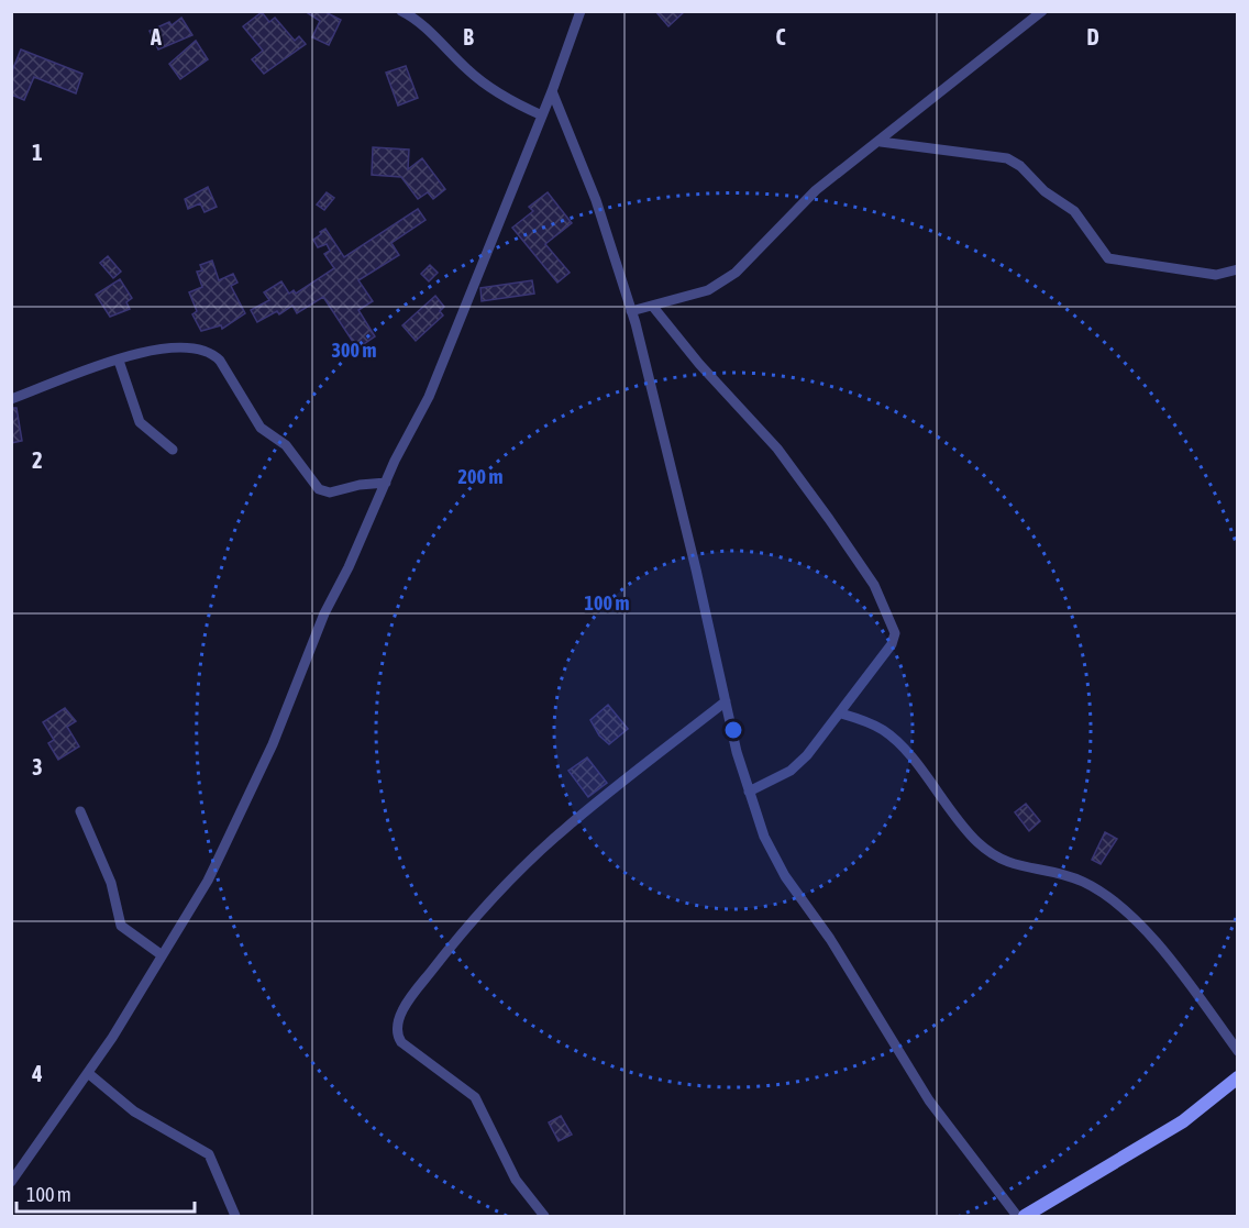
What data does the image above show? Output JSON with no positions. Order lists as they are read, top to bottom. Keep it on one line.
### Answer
{"scale_bar":"100 m","grid":{"columns":["A","B","C","D"],"rows":["1","2","3","4"]},"rings":["300 m","200 m","100 m"]}
